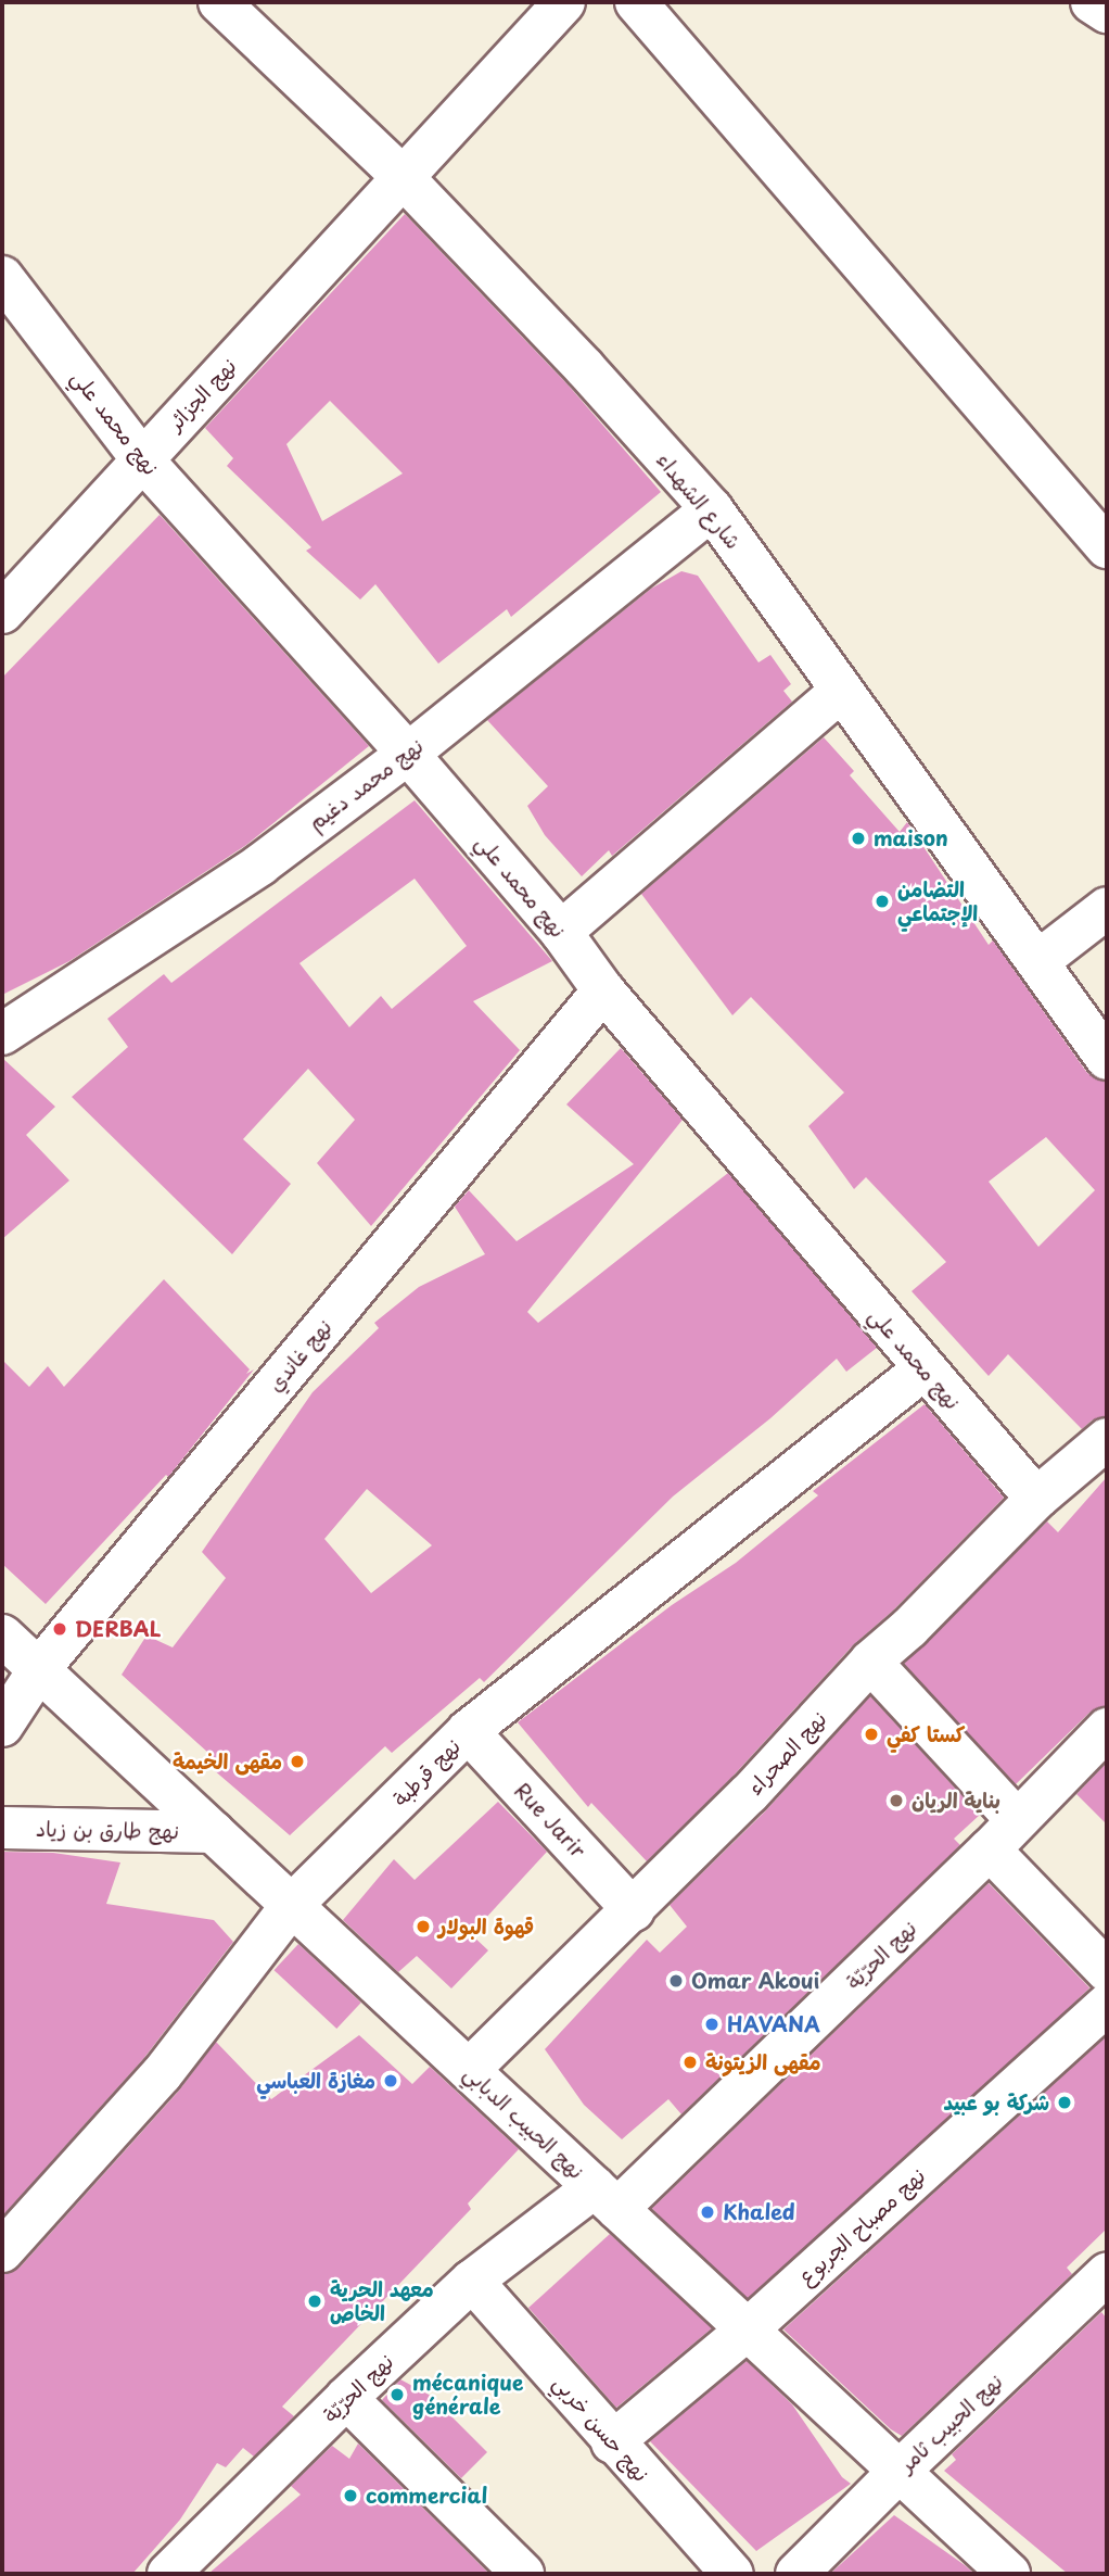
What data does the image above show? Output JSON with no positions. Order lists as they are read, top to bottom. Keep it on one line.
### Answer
{"streets":{"street":["نهج الجزائر","نهج محمد علي","شارع الشهداء","نهج محمد دغيم","نهج غاندي","نهج الصحراء","نهج قرطبة","Rue Jarir","نهج طارق بن زياد","نهج الحرّيّة","نهج الحبيب الدبابي","نهج مصباح الجربوع","نهج الحبيب ثامر","نهج حسن خربي"]},"crossings":[["نهج الجزائر","نهج محمد علي"],["نهج الجزائر","شارع الشهداء"],["نهج محمد علي","نهج محمد دغيم"],["نهج محمد علي","نهج غاندي"],["نهج محمد علي","نهج الصحراء"],["نهج محمد علي","نهج قرطبة"],["شارع الشهداء","نهج محمد دغيم"],["نهج غاندي","نهج الحبيب الدبابي"],["نهج الصحراء","Rue Jarir"],["نهج الصحراء","نهج الحبيب الدبابي"],["نهج قرطبة","Rue Jarir"],["نهج قرطبة","نهج الحبيب الدبابي"],["نهج طارق بن زياد","نهج الحبيب الدبابي"],["نهج الحرّيّة","نهج الحبيب الدبابي"],["نهج الحرّيّة","نهج حسن خربي"],["نهج الحبيب الدبابي","نهج مصباح الجربوع"],["نهج الحبيب الدبابي","نهج الحبيب ثامر"],["نهج مصباح الجربوع","نهج حسن خربي"]],"places":["maison","التضامن الإجتماعي","DERBAL","كستا كفي","مقهى الخيمة","بناية الريان","قهوة البولار","Omar Akoui","HAVANA","مقهى الزيتونة","مغازة العباسي","شركة بو عبيد","Khaled","معهد الحرية الخاص","mécanique générale","commercial"]}
